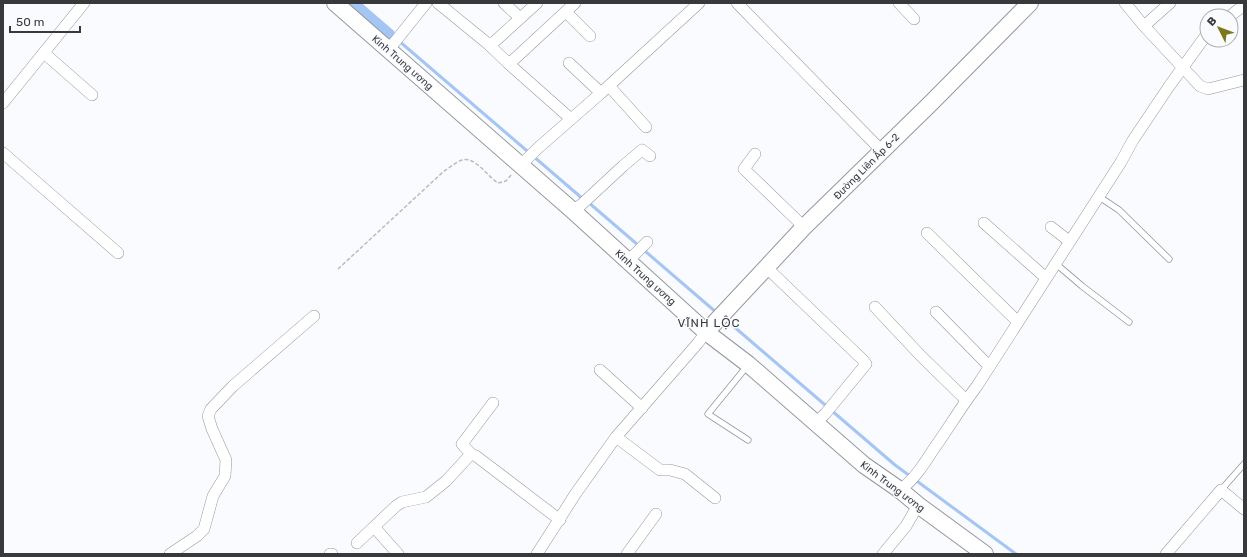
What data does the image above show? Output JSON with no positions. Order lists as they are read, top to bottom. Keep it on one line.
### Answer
{"streets":{"street":["Kinh Trung ương","Đường Liên Ấp 6-2"]},"crossings":[["Kinh Trung ương","Đường Liên Ấp 6-2"]],"districts":["VĨNH LỘC"],"scale_bar":"50 m","north":"top left"}
